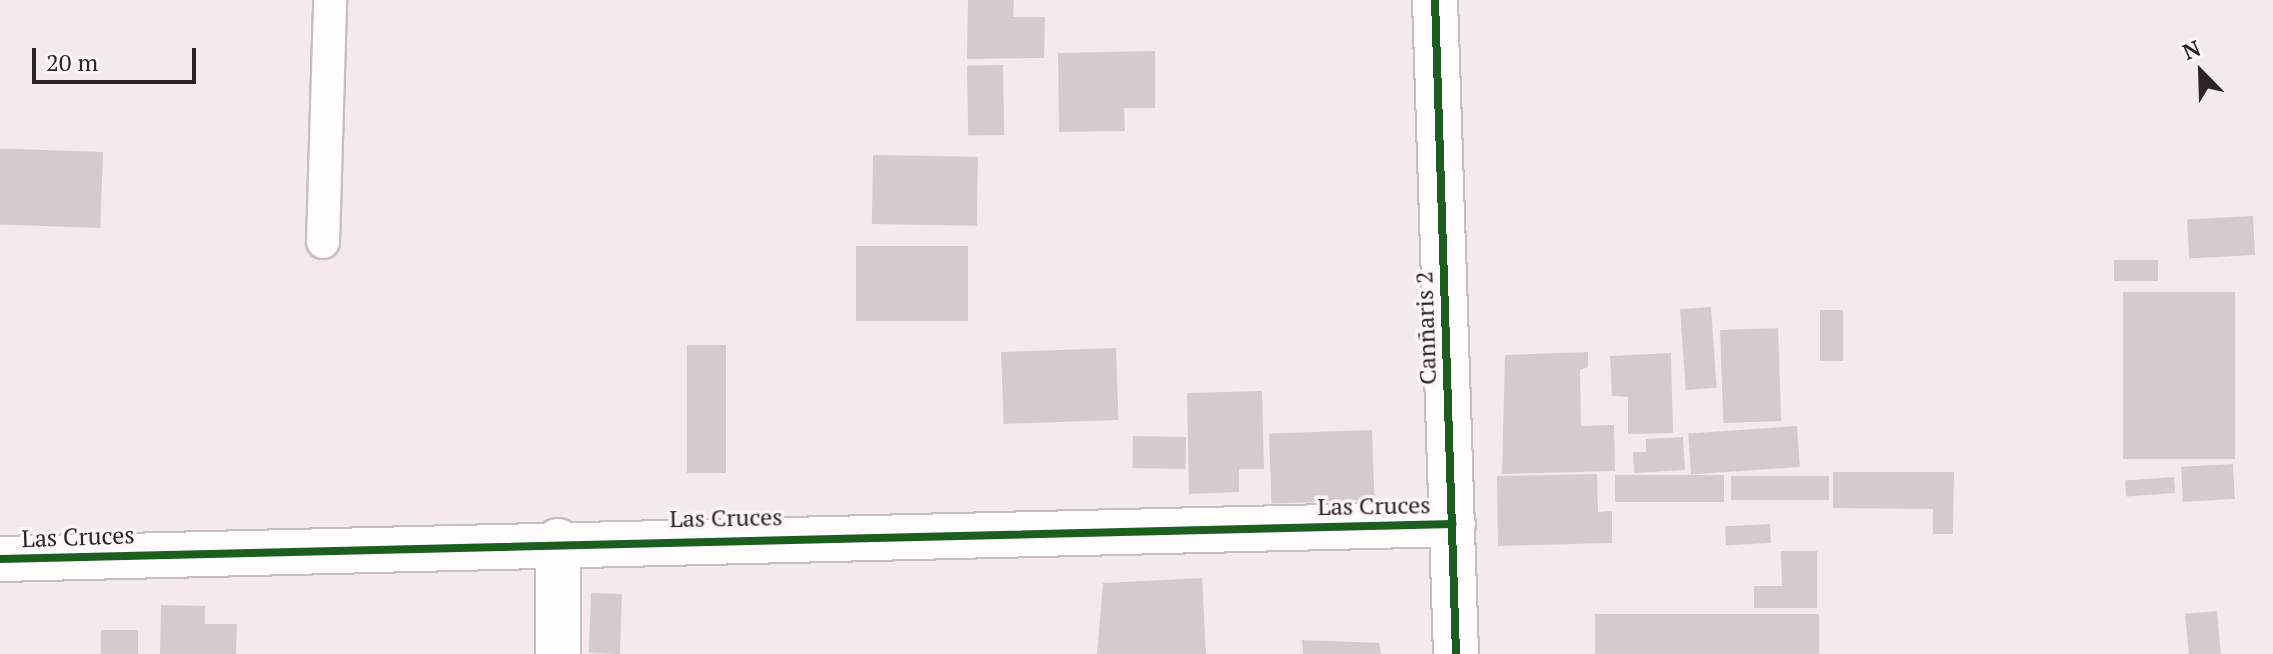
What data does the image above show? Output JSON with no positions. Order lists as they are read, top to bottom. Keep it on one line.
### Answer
{"streets":{"street":["Canñaris 2","Las Cruces"]},"crossings":[["Canñaris 2","Las Cruces"]],"scale_bar":"20 m","north":"top left"}
